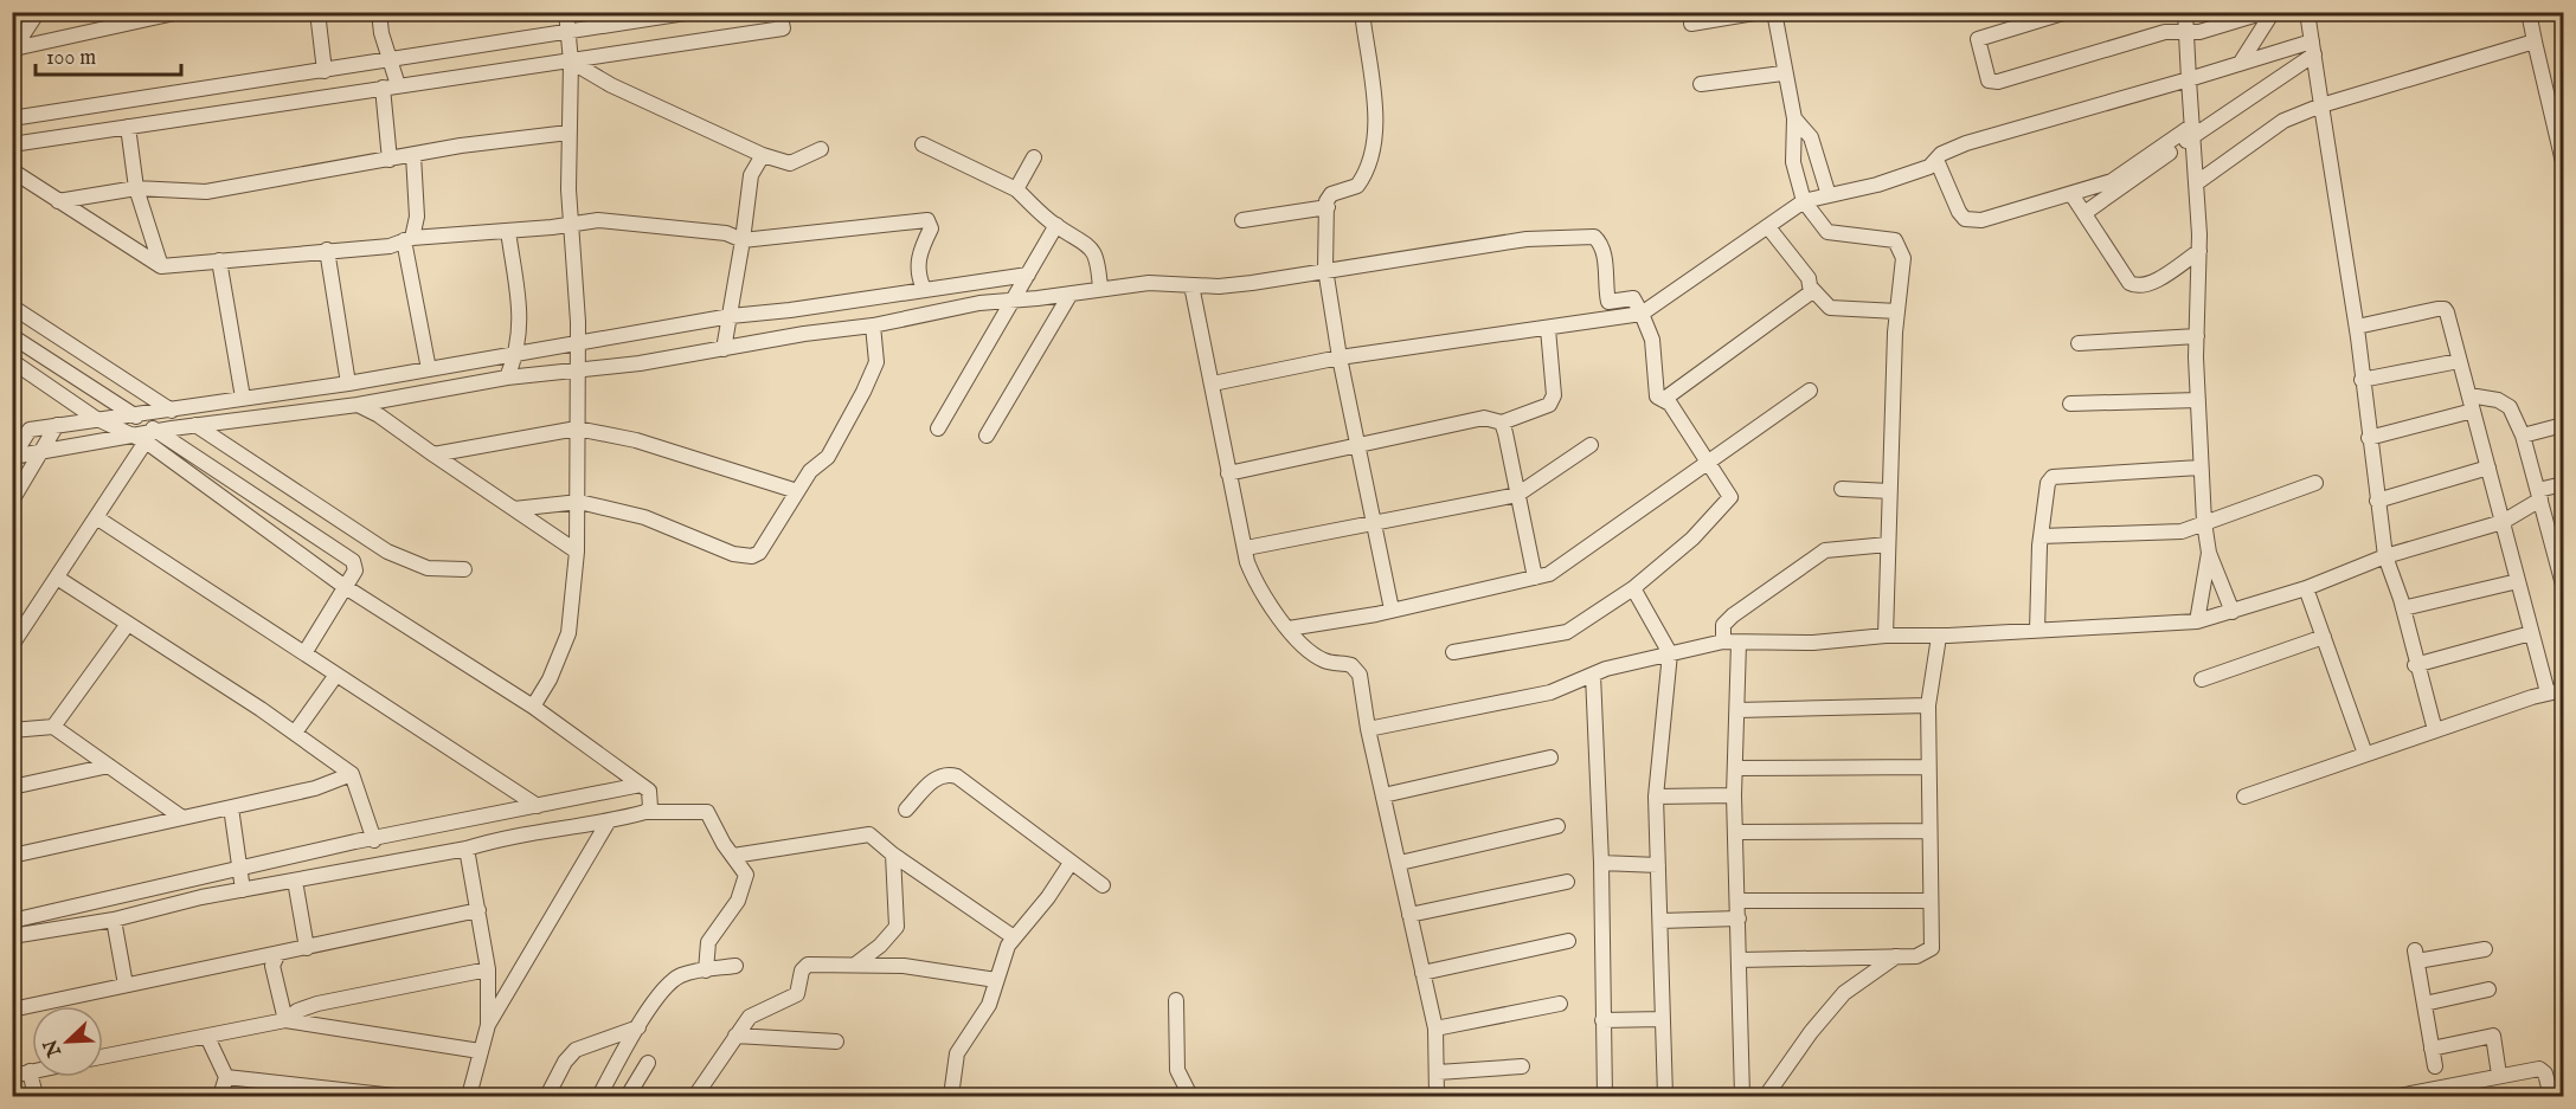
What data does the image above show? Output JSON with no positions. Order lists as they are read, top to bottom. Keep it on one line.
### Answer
{"scale_bar":"100 m","north":"bottom left"}
